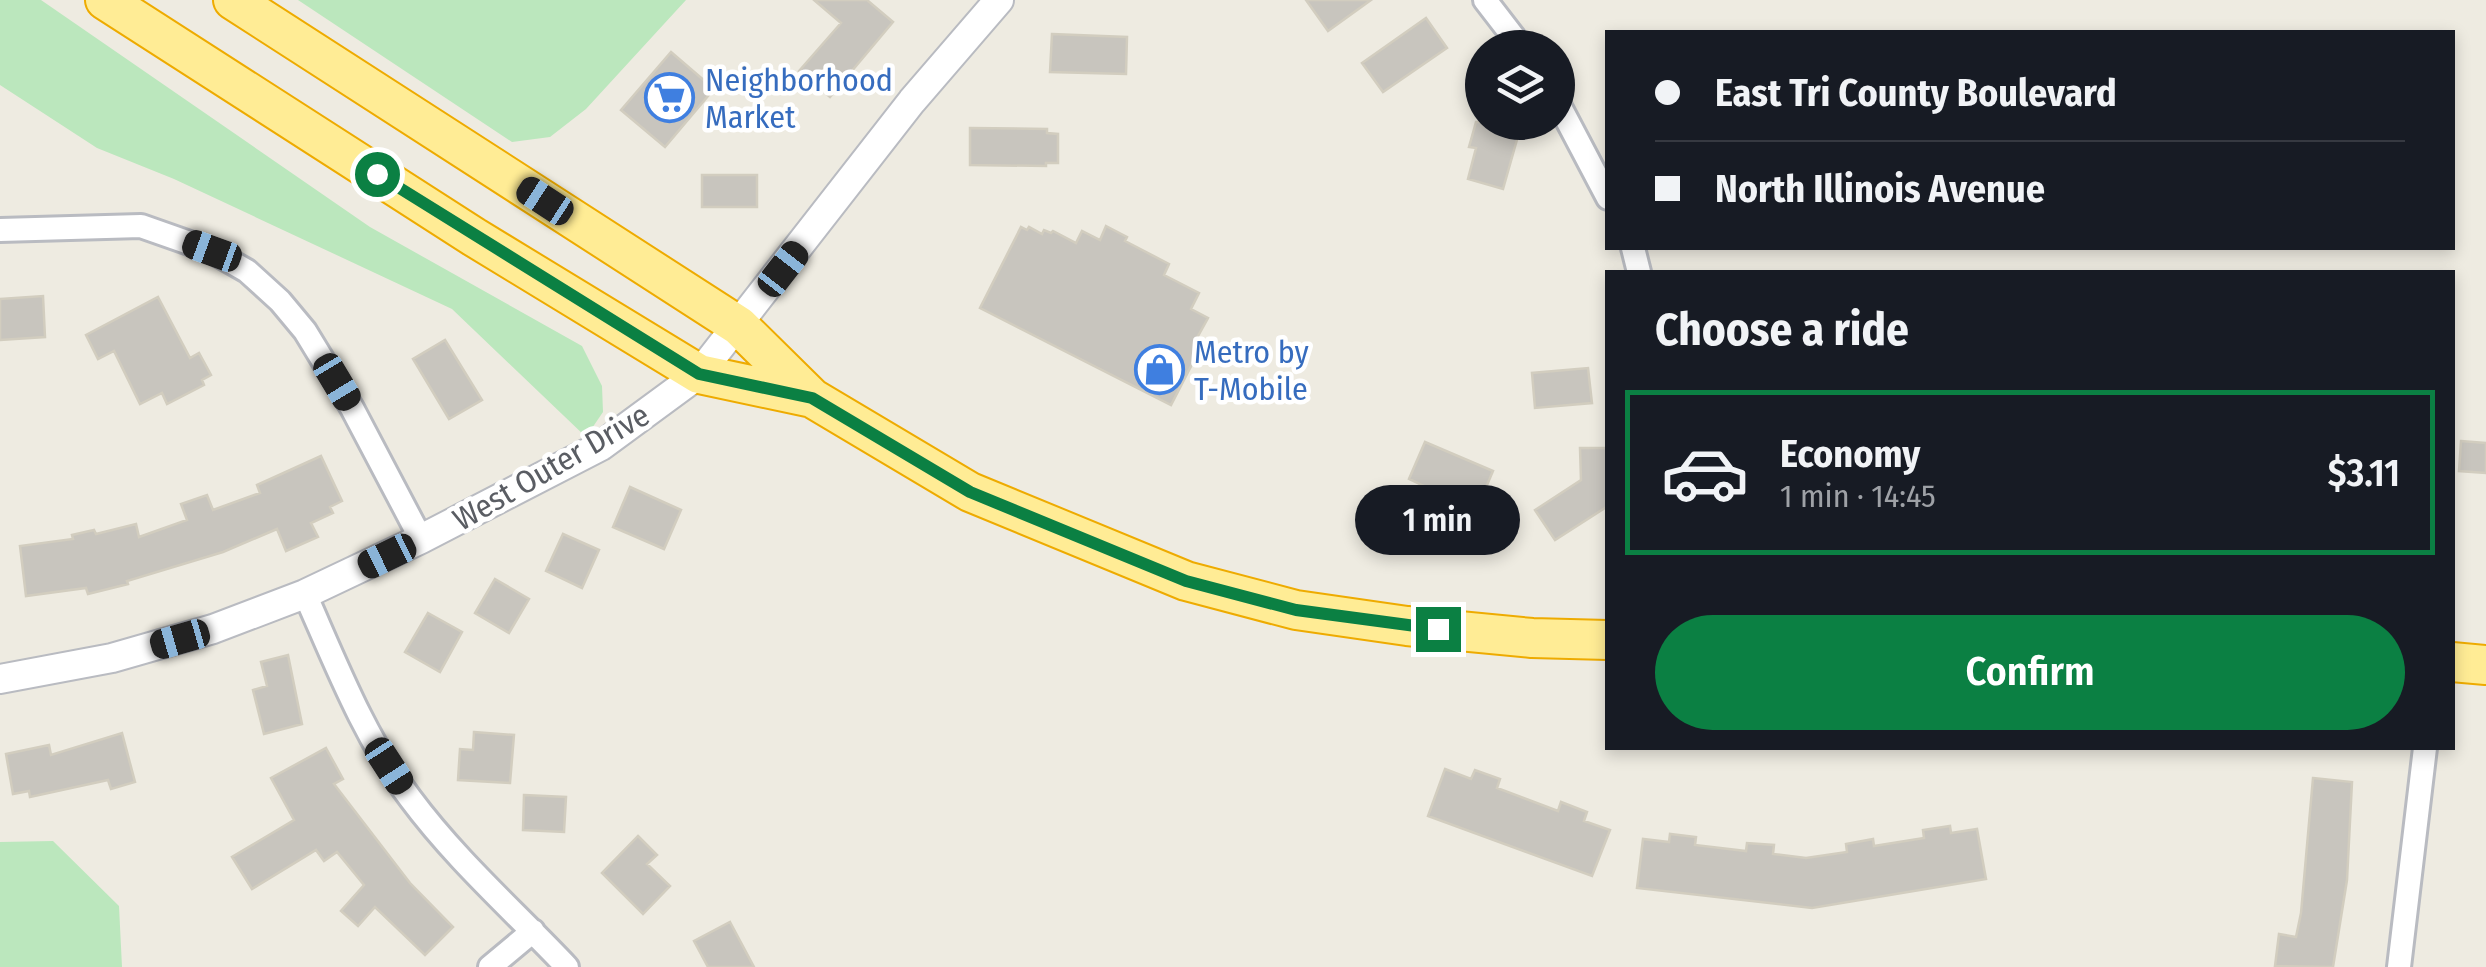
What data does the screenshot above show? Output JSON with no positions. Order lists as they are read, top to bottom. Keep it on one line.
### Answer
{"streets":{"street":["West Outer Drive"]},"places":{"supermarket":["Neighborhood Market"],"shop":["Metro by T-Mobile"]},"page":{"banner":["East Tri County Boulevard","North Illinois Avenue"],"heading":"Choose a ride","list":[{"name":"Economy","note":"1 min · 14:45","value":"$3.11"}],"bubble":"1 min","buttons":"Confirm"}}
